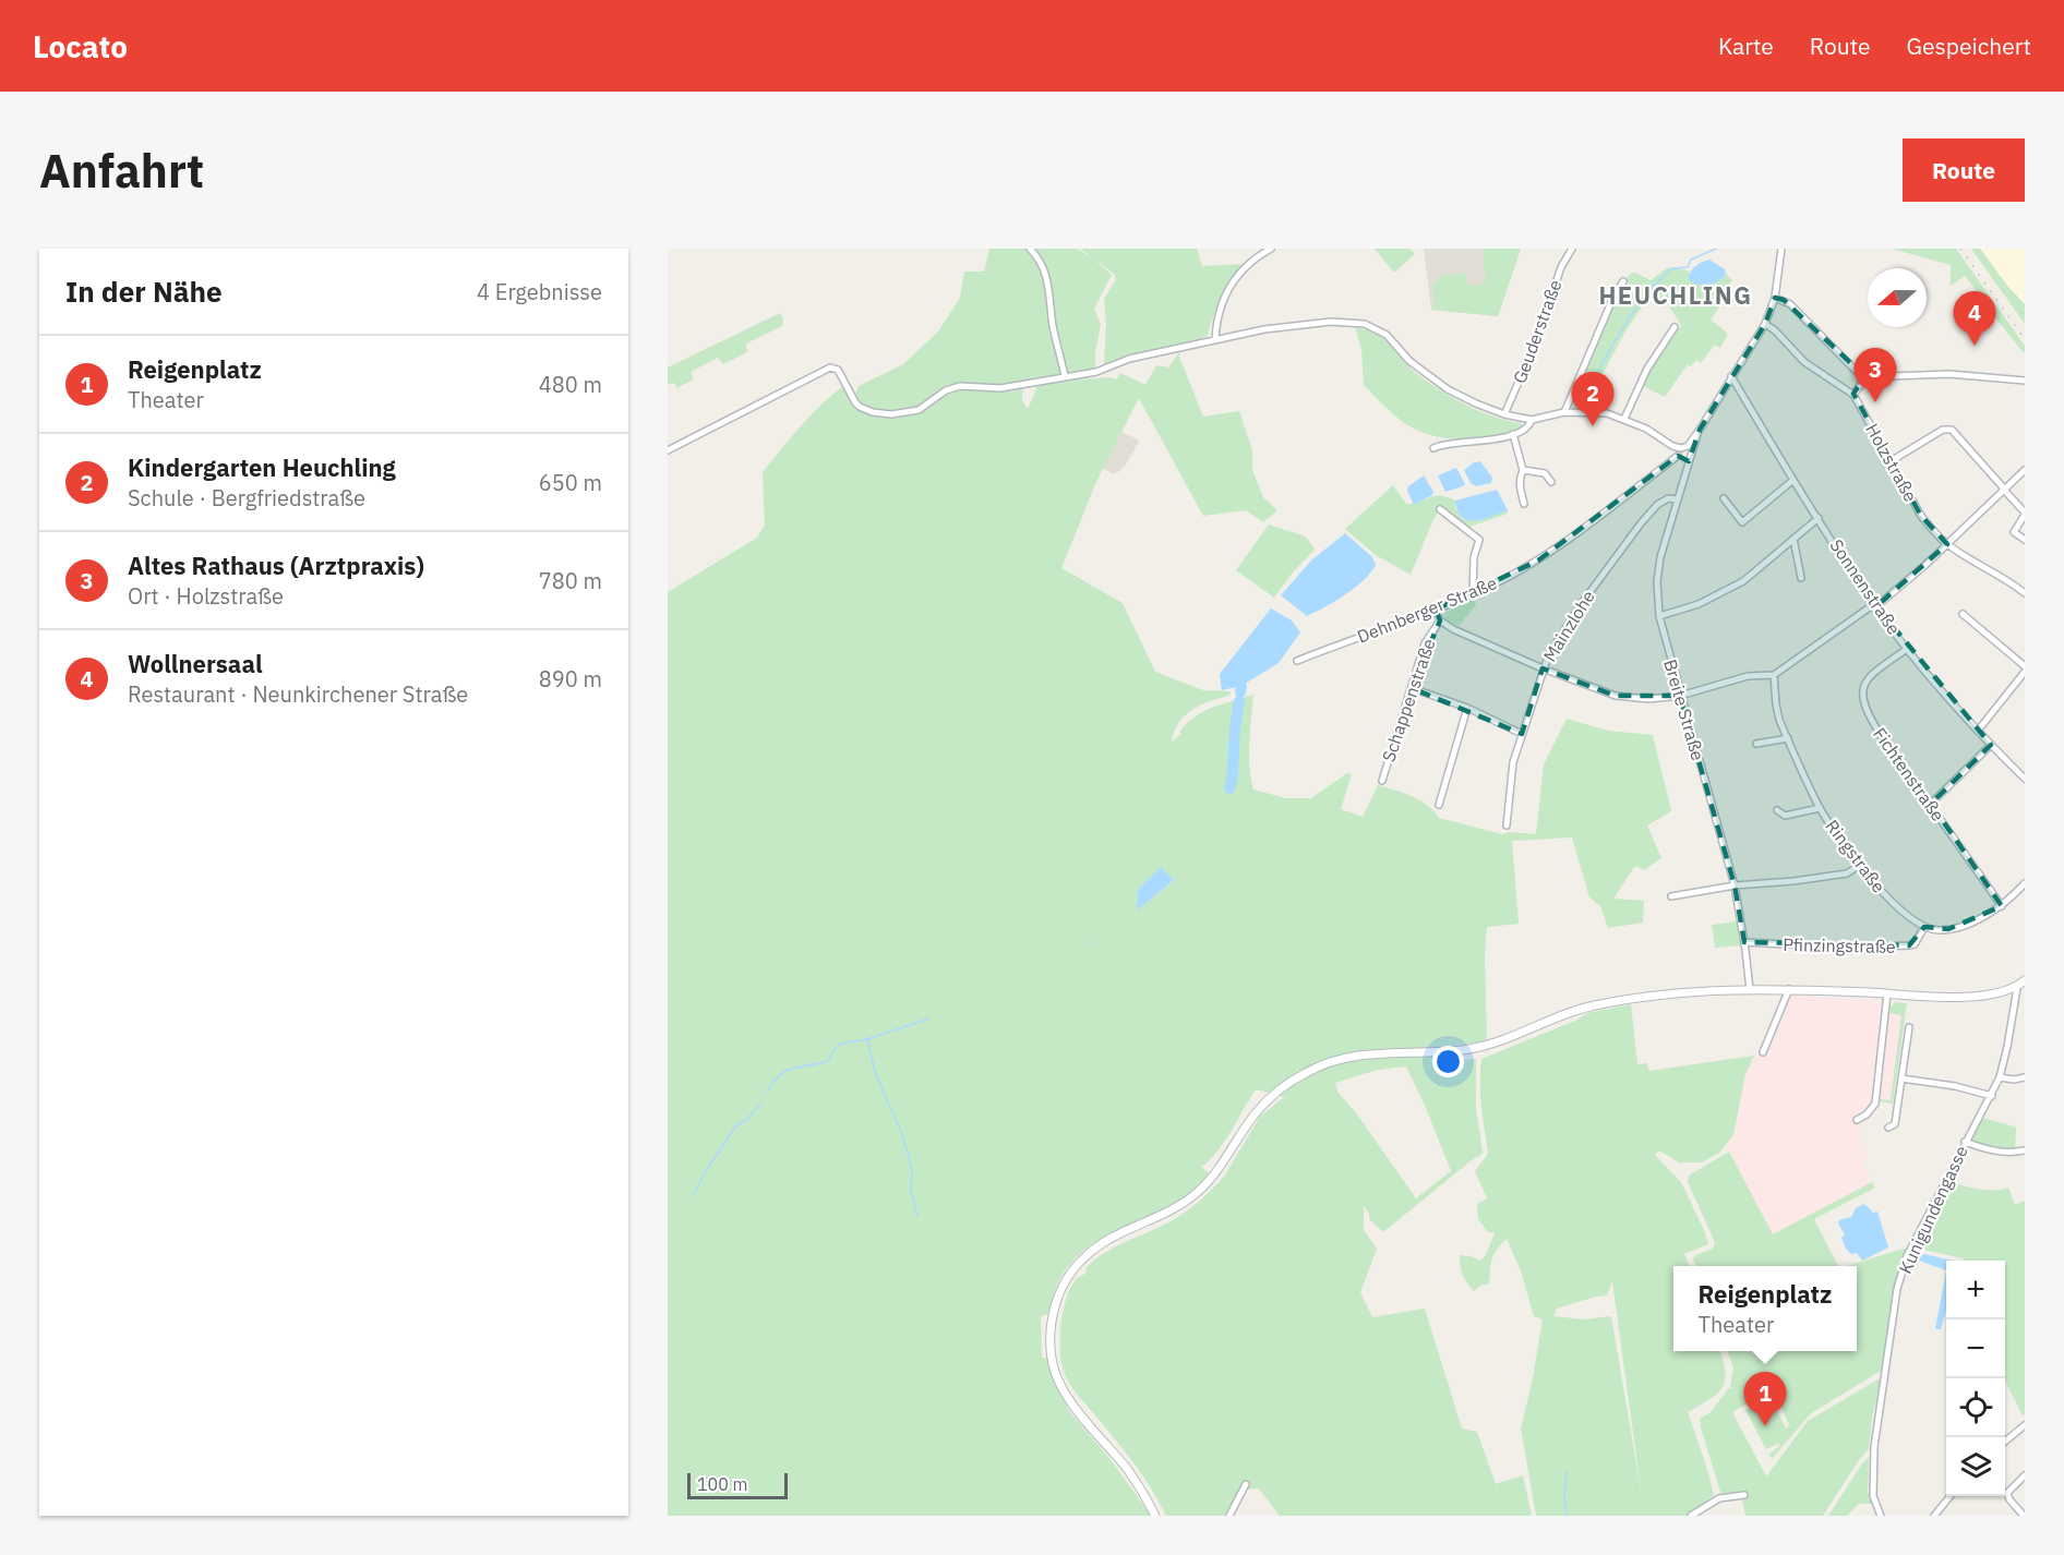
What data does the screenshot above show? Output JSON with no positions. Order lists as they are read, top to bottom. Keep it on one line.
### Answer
{"streets":{"street":["Geuderstraße","Holzstraße","Sonnenstraße","Dehnberger Straße","Mainzlohe","Schappenstraße","Breite Straße","Fichtenstraße","Ringstraße","Pfinzingstraße","Kunigundengasse"]},"crossings":[["Sonnenstraße","Fichtenstraße"],["Mainzlohe","Breite Straße"],["Breite Straße","Pfinzingstraße"],["Ringstraße","Pfinzingstraße"]],"districts":["HEUCHLING"],"scale_bar":"100 m","north":"left","page":{"header":"Locato","nav":["Karte","Route","Gespeichert"],"buttons":"Route","title":"Anfahrt","heading":["In der Nähe","4 Ergebnisse"],"pins":["4","3","2","1"],"list":[{"mark":"1","name":"Reigenplatz","note":"Theater","value":"480 m"},{"mark":"2","name":"Kindergarten Heuchling","note":"Schule · Bergfriedstraße","value":"650 m"},{"mark":"3","name":"Altes Rathaus (Arztpraxis)","note":"Ort · Holzstraße","value":"780 m"},{"mark":"4","name":"Wollnersaal","note":"Restaurant · Neunkirchener Straße","value":"890 m"}],"map_buttons":["+","−"],"popup":["Reigenplatz","Theater"],"scale":"100 m"}}
